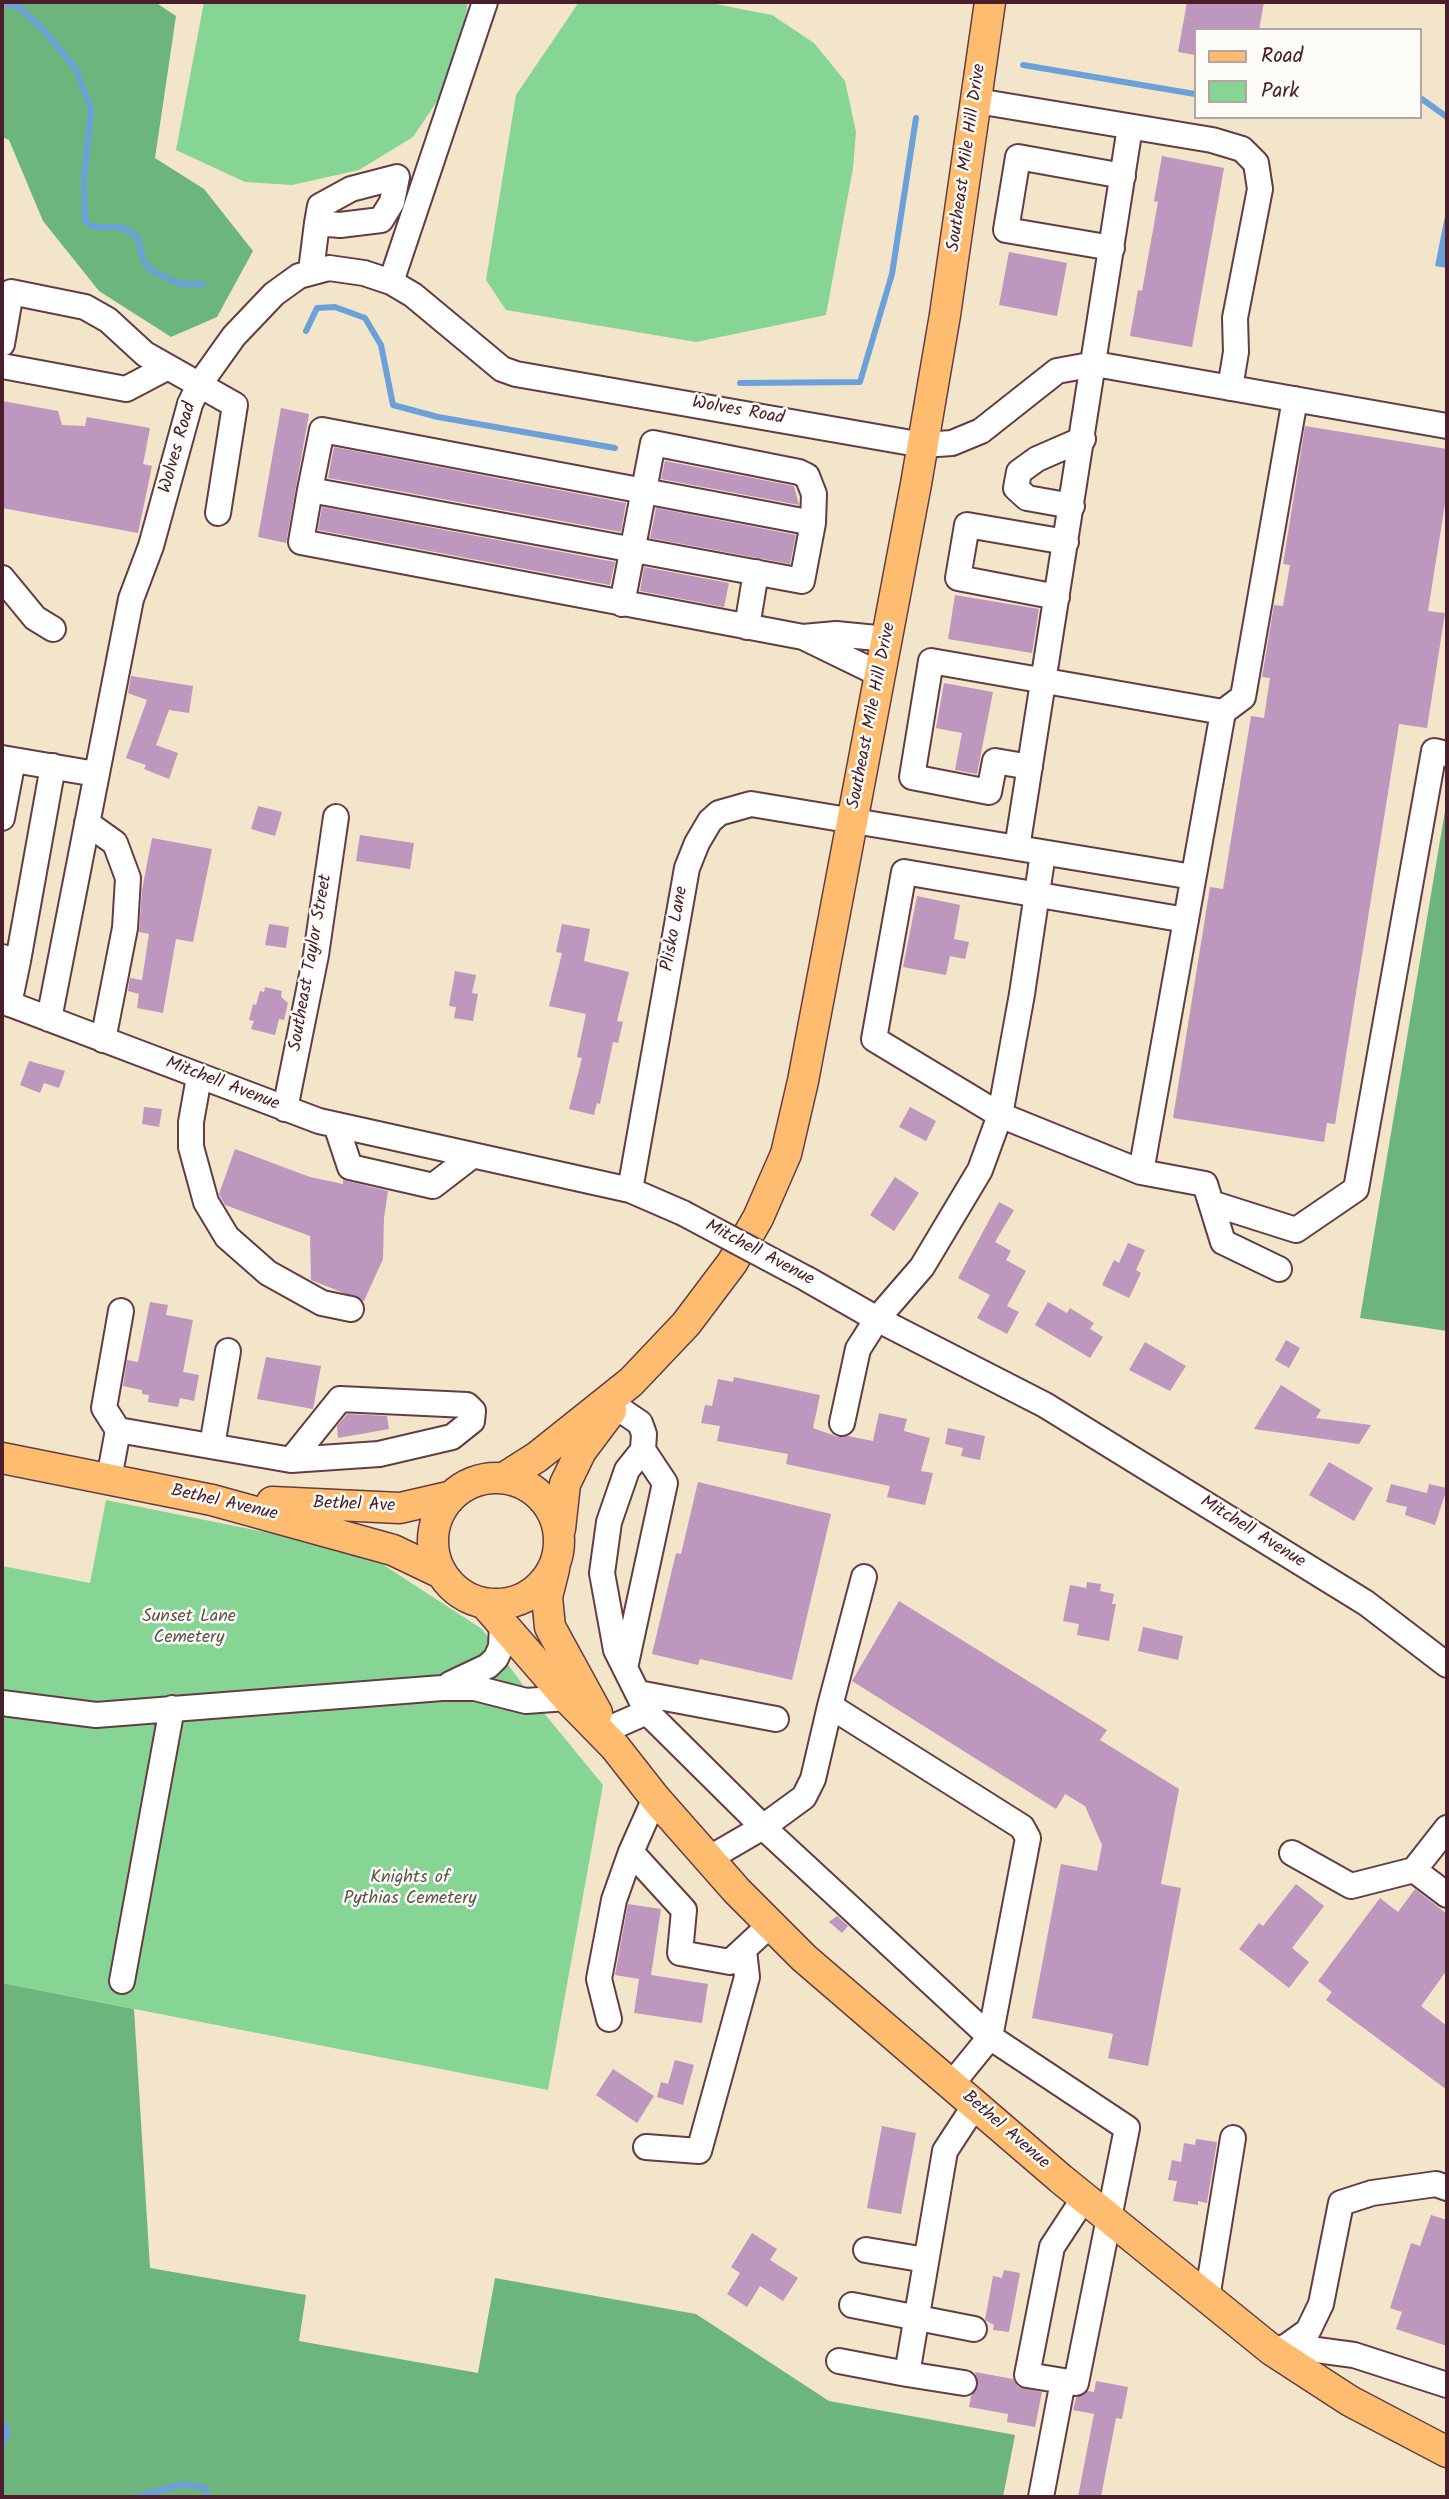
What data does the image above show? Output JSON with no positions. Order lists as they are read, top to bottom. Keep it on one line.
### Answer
{"streets":{"main road":["Southeast Mile Hill Drive","Bethel Avenue","Bethel Ave"],"street":["Wolves Road","Plisko Lane","Southeast Taylor Street","Mitchell Avenue"]},"crossings":[["Southeast Mile Hill Drive","Wolves Road"],["Southeast Mile Hill Drive","Plisko Lane"],["Southeast Mile Hill Drive","Bethel Avenue"],["Southeast Mile Hill Drive","Bethel Ave"],["Wolves Road","Mitchell Avenue"],["Plisko Lane","Mitchell Avenue"],["Southeast Taylor Street","Mitchell Avenue"],["Bethel Avenue","Bethel Ave"]],"parks":["Sunset Lane Cemetery","Knights of Pythias Cemetery"],"legend":["Road","Park"]}
